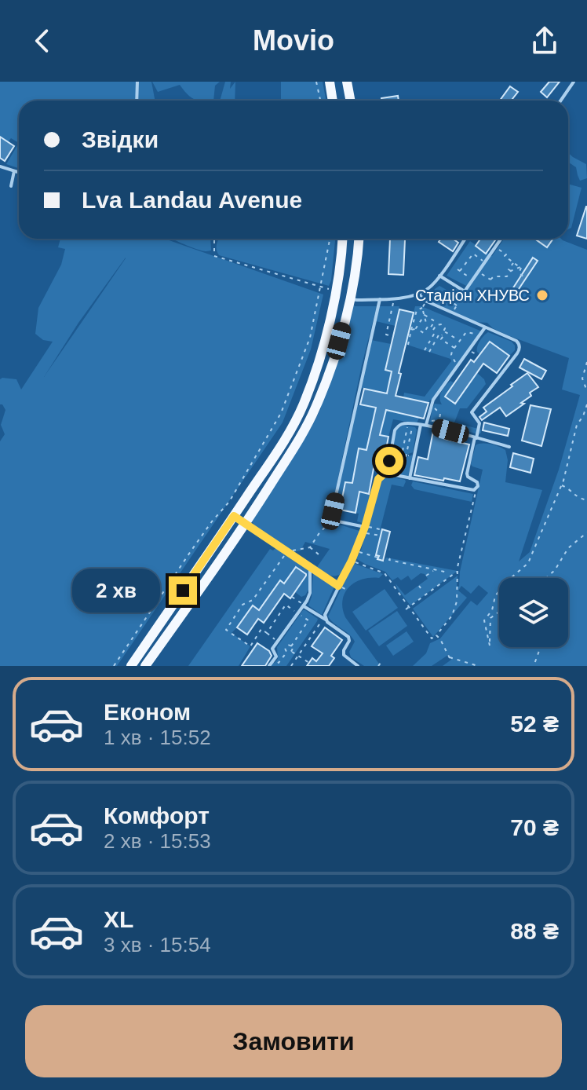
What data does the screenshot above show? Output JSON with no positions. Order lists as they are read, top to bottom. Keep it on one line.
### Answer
{"places":["Стадіон ХНУВС"],"page":{"header":"Movio","banner":["Звідки","Lva Landau Avenue"],"bubble":"2 хв","list":[{"name":"Економ","note":"1 хв · 15:52","value":"52 ₴"},{"name":"Комфорт","note":"2 хв · 15:53","value":"70 ₴"},{"name":"XL","note":"3 хв · 15:54","value":"88 ₴"}],"buttons":"Замовити"}}
